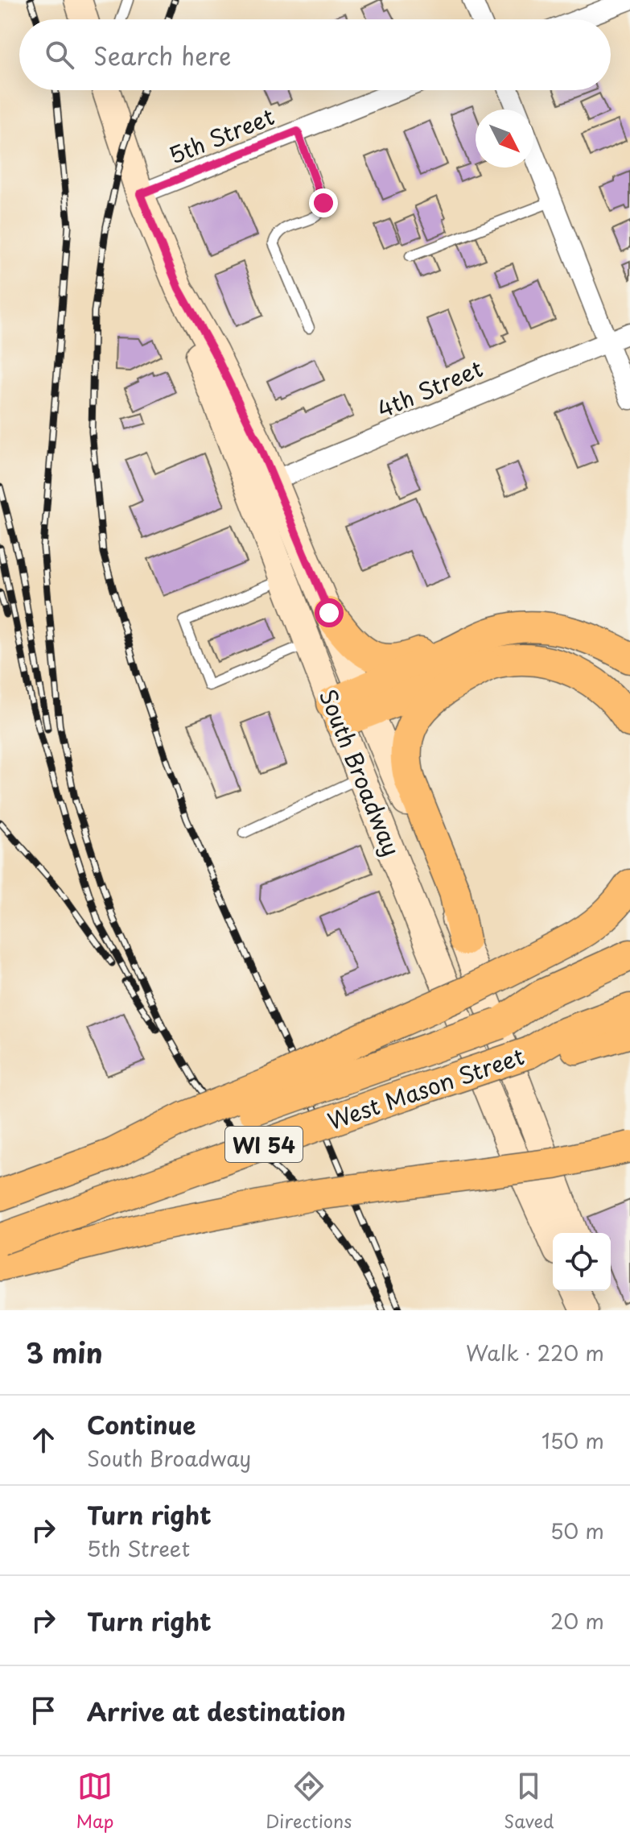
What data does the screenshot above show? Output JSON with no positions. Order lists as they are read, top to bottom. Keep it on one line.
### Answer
{"streets":{"main road":["West Mason Street","WI 54"],"street":["5th Street","4th Street","South Broadway"]},"crossings":[["5th Street","South Broadway"],["4th Street","South Broadway"]],"north":"bottom right","page":{"search":"Search here","heading":["3 min","Walk · 220 m"],"list":[["Continue","South Broadway","150 m"],["Turn right","5th Street","50 m"],["Turn right","20 m"],"Arrive at destination"],"nav":["Map","Directions","Saved"]}}
